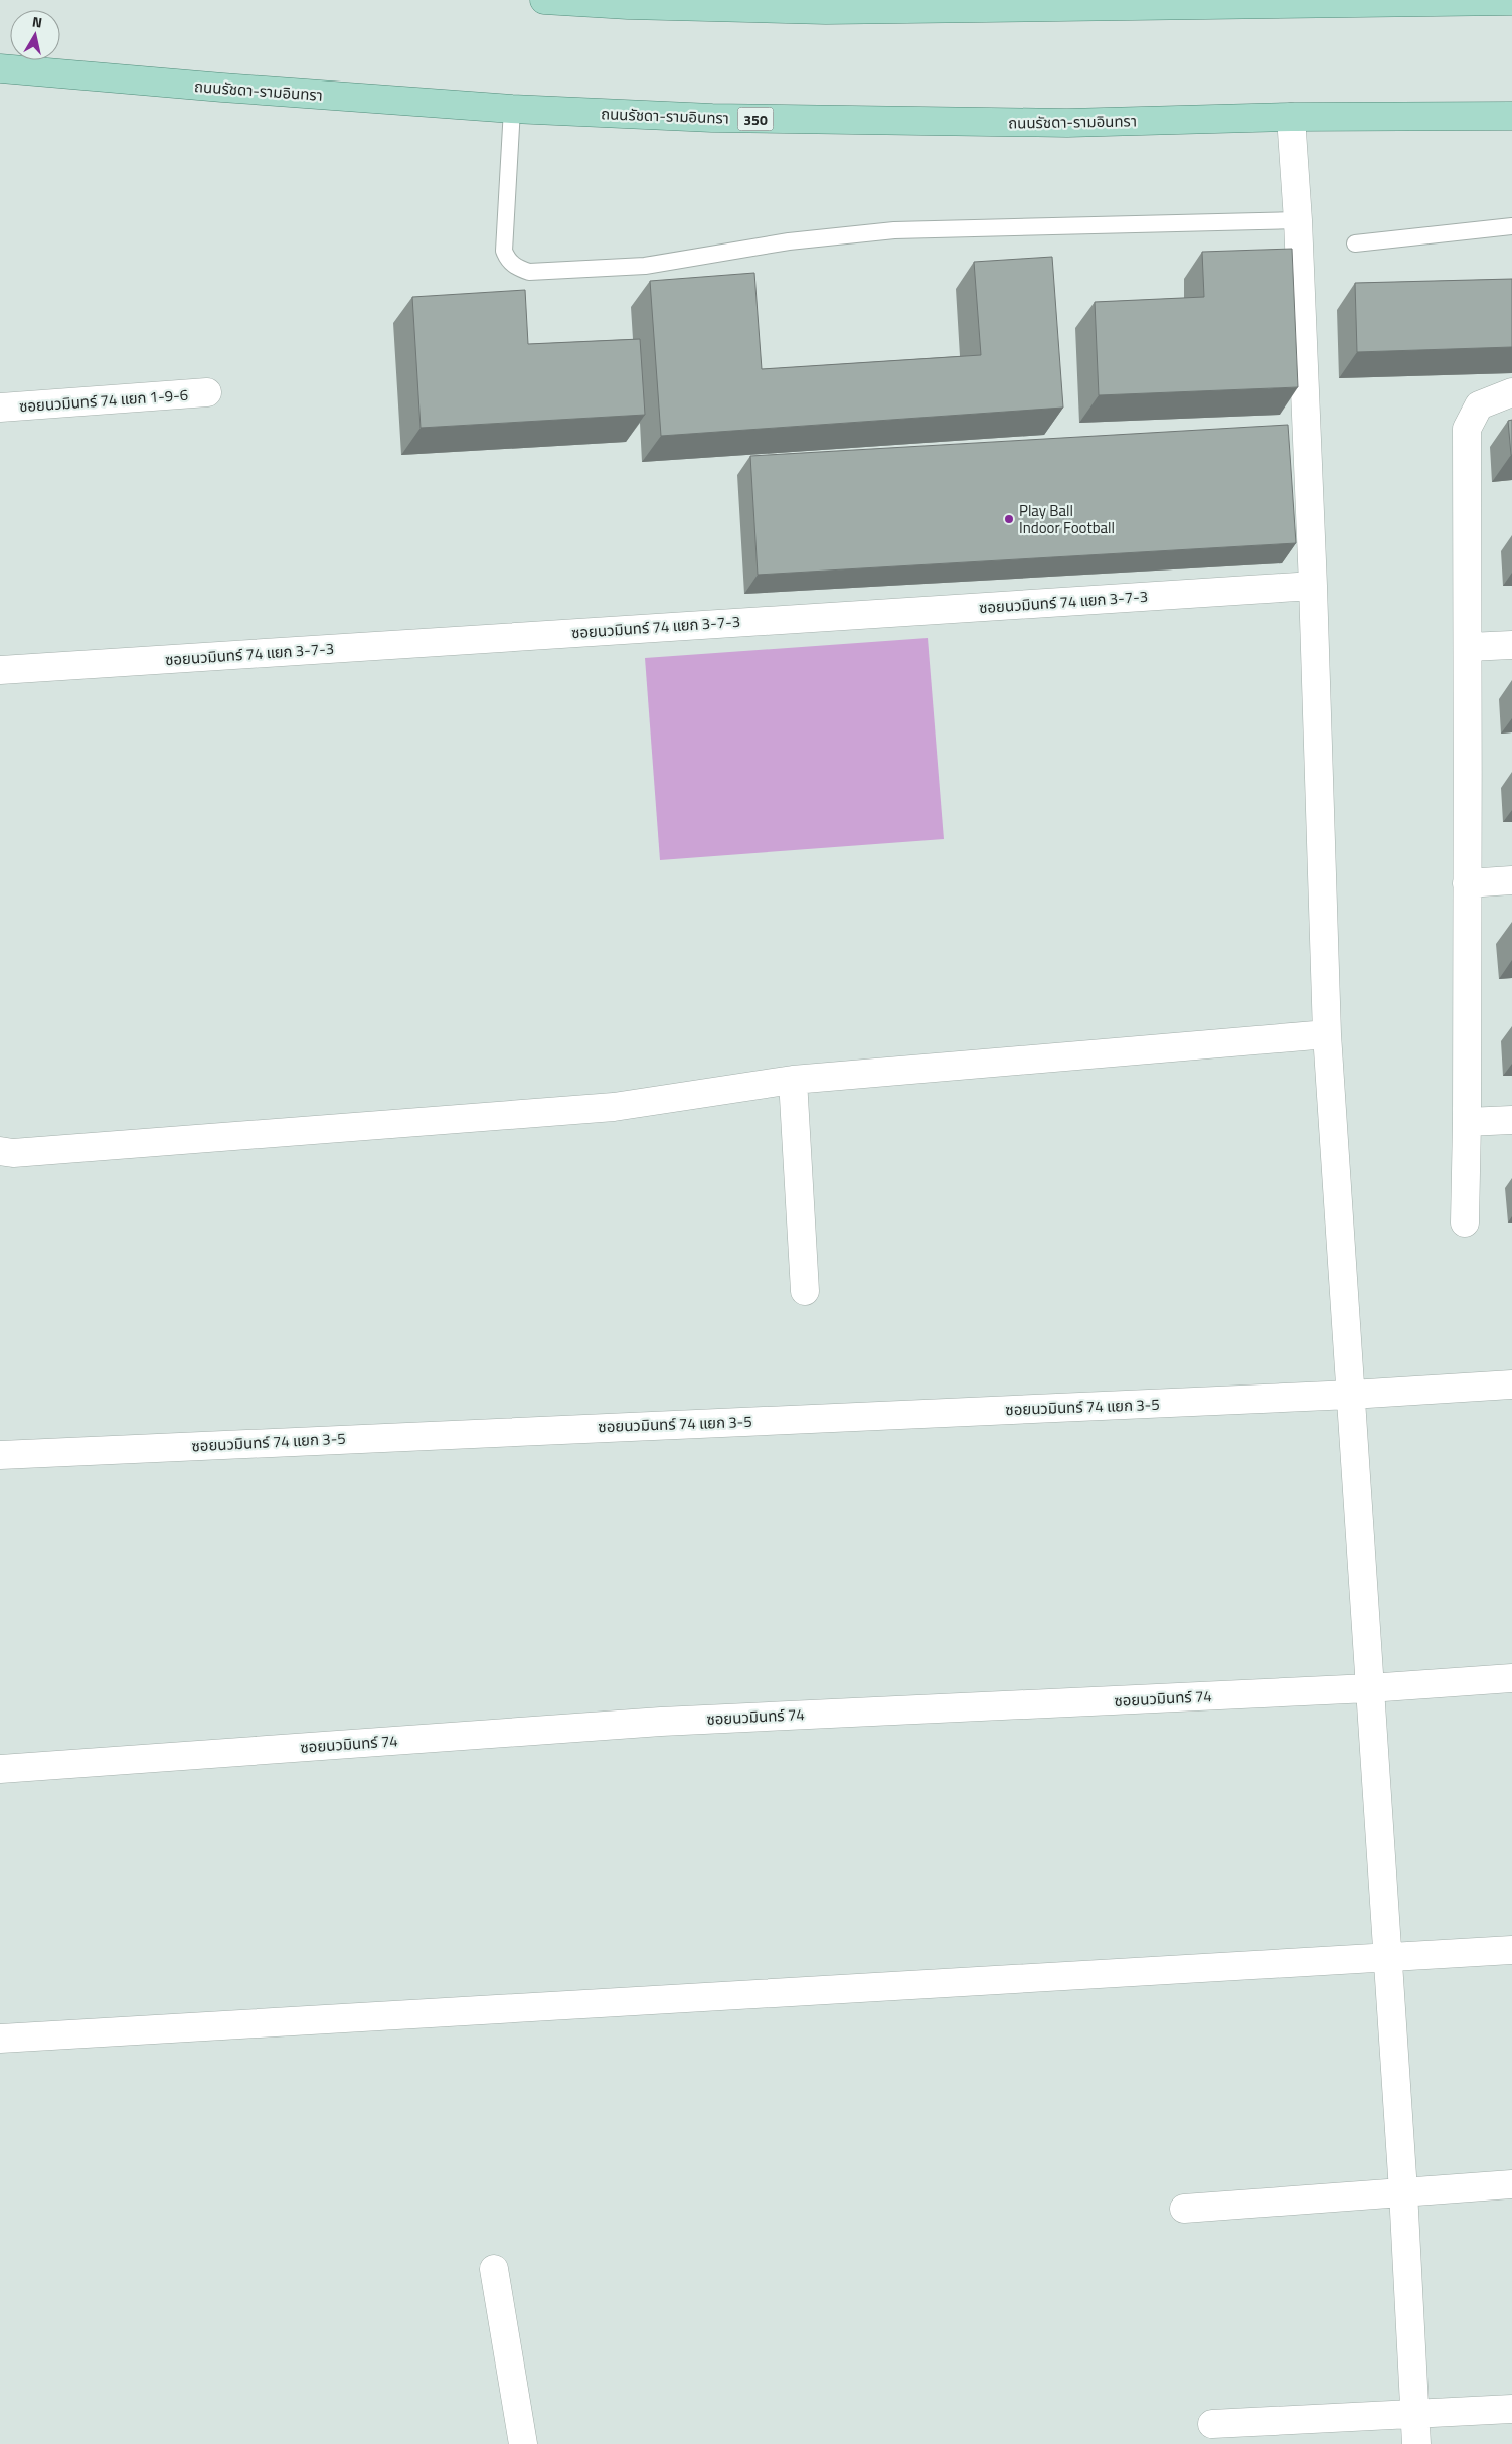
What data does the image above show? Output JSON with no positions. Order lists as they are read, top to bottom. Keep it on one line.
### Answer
{"streets":{"main road":["ถนนรัชดา-รามอินทรา","350"],"street":["ซอยนวมินทร์ 74 แยก 1-9-6","ซอยนวมินทร์ 74 แยก 3-7-3","ซอยนวมินทร์ 74 แยก 3-5","ซอยนวมินทร์ 74"]},"places":["Play Ball Indoor Football"],"north":"top"}
